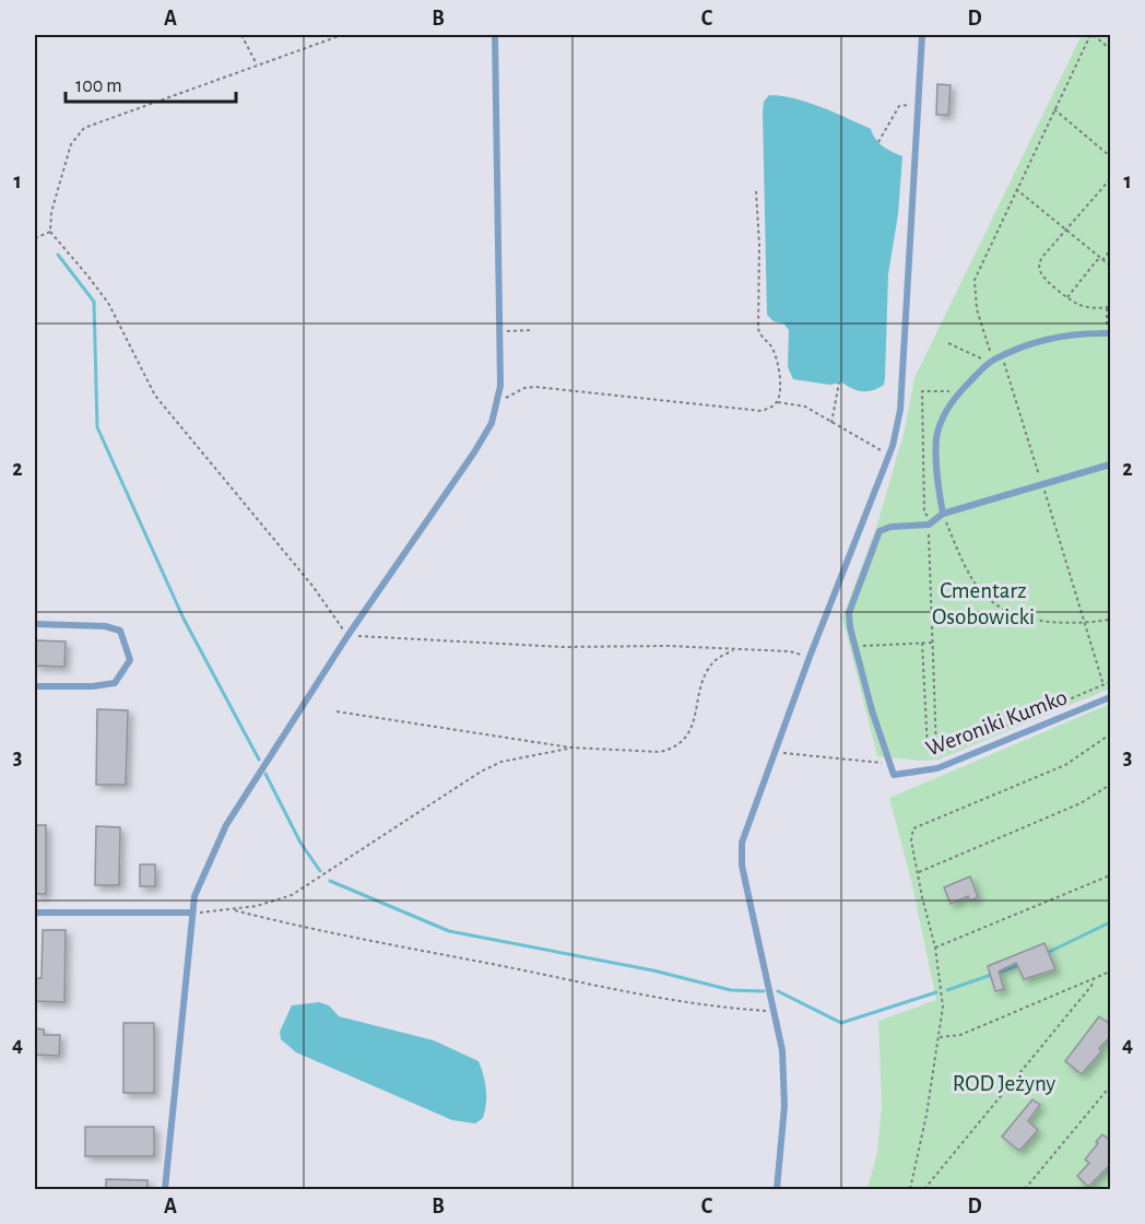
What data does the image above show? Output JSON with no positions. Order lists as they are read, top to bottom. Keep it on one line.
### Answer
{"streets":{"lane":["Weroniki Kumko"]},"parks":["Cmentarz Osobowicki","ROD Jeżyny"],"scale_bar":"100 m","grid":{"columns":["A","B","C","D"],"rows":["1","2","3","4"]}}
